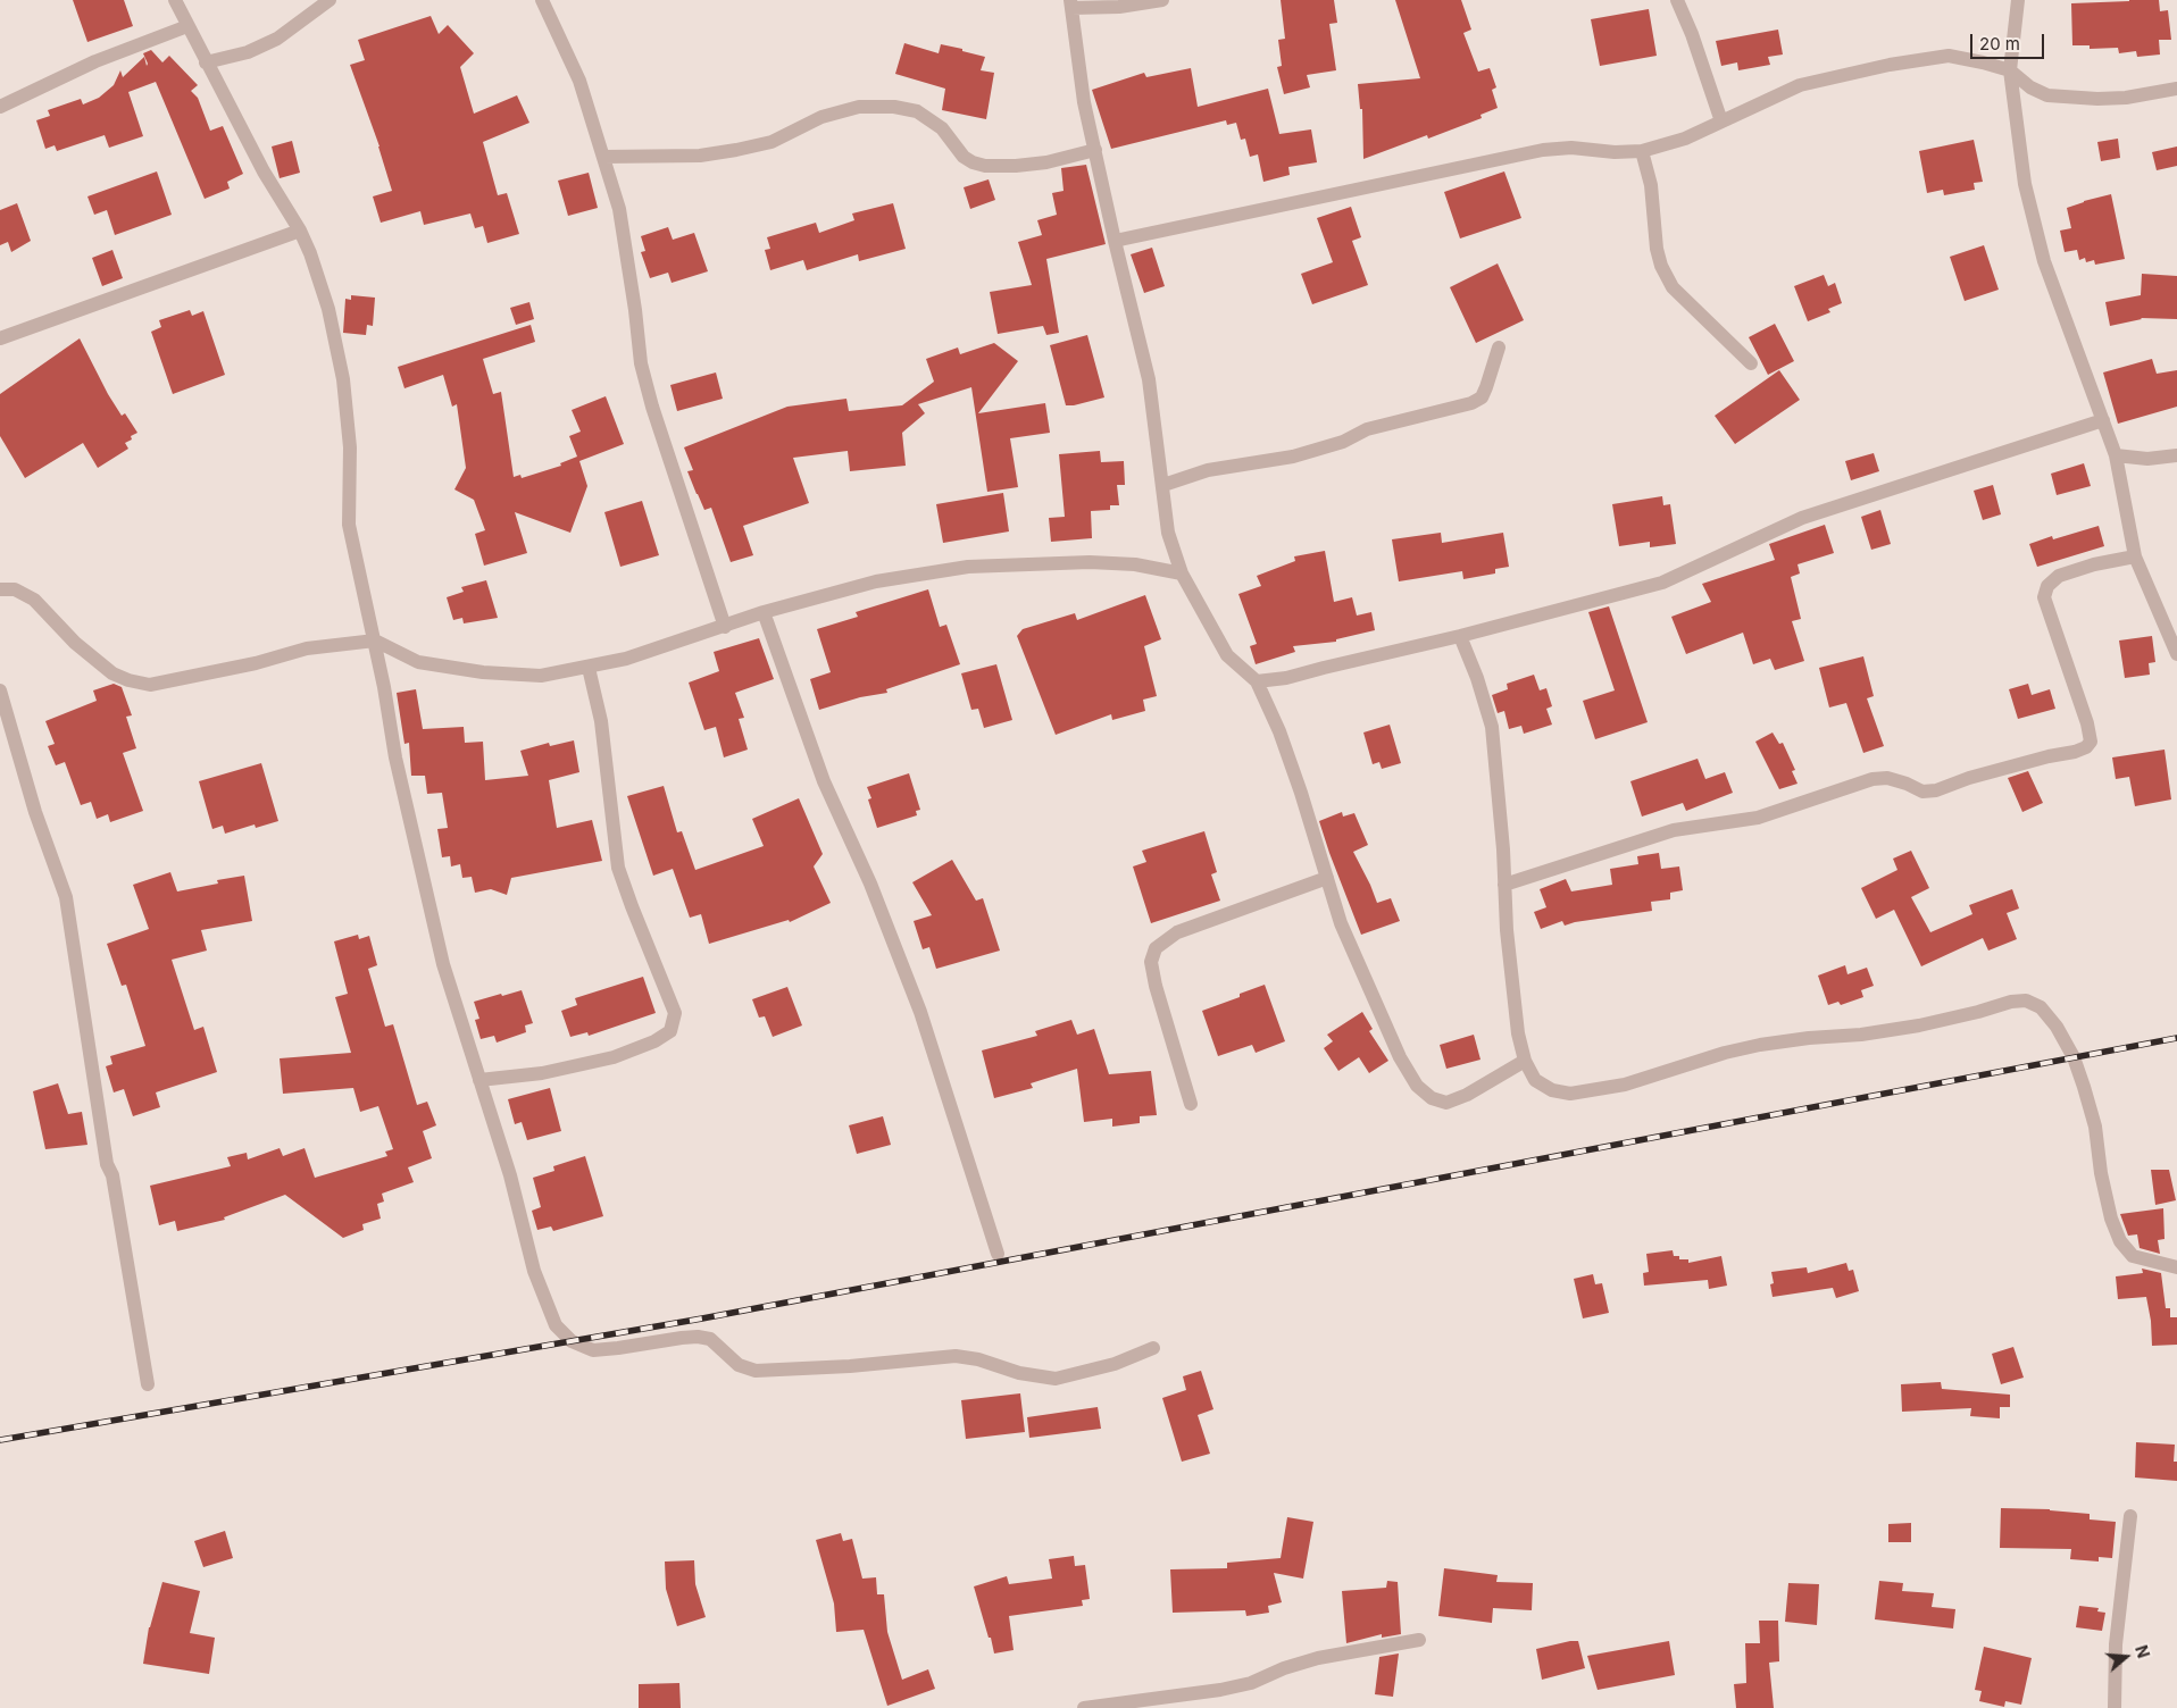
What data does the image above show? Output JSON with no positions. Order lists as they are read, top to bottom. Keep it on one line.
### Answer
{"scale_bar":"20 m","north":"right"}
